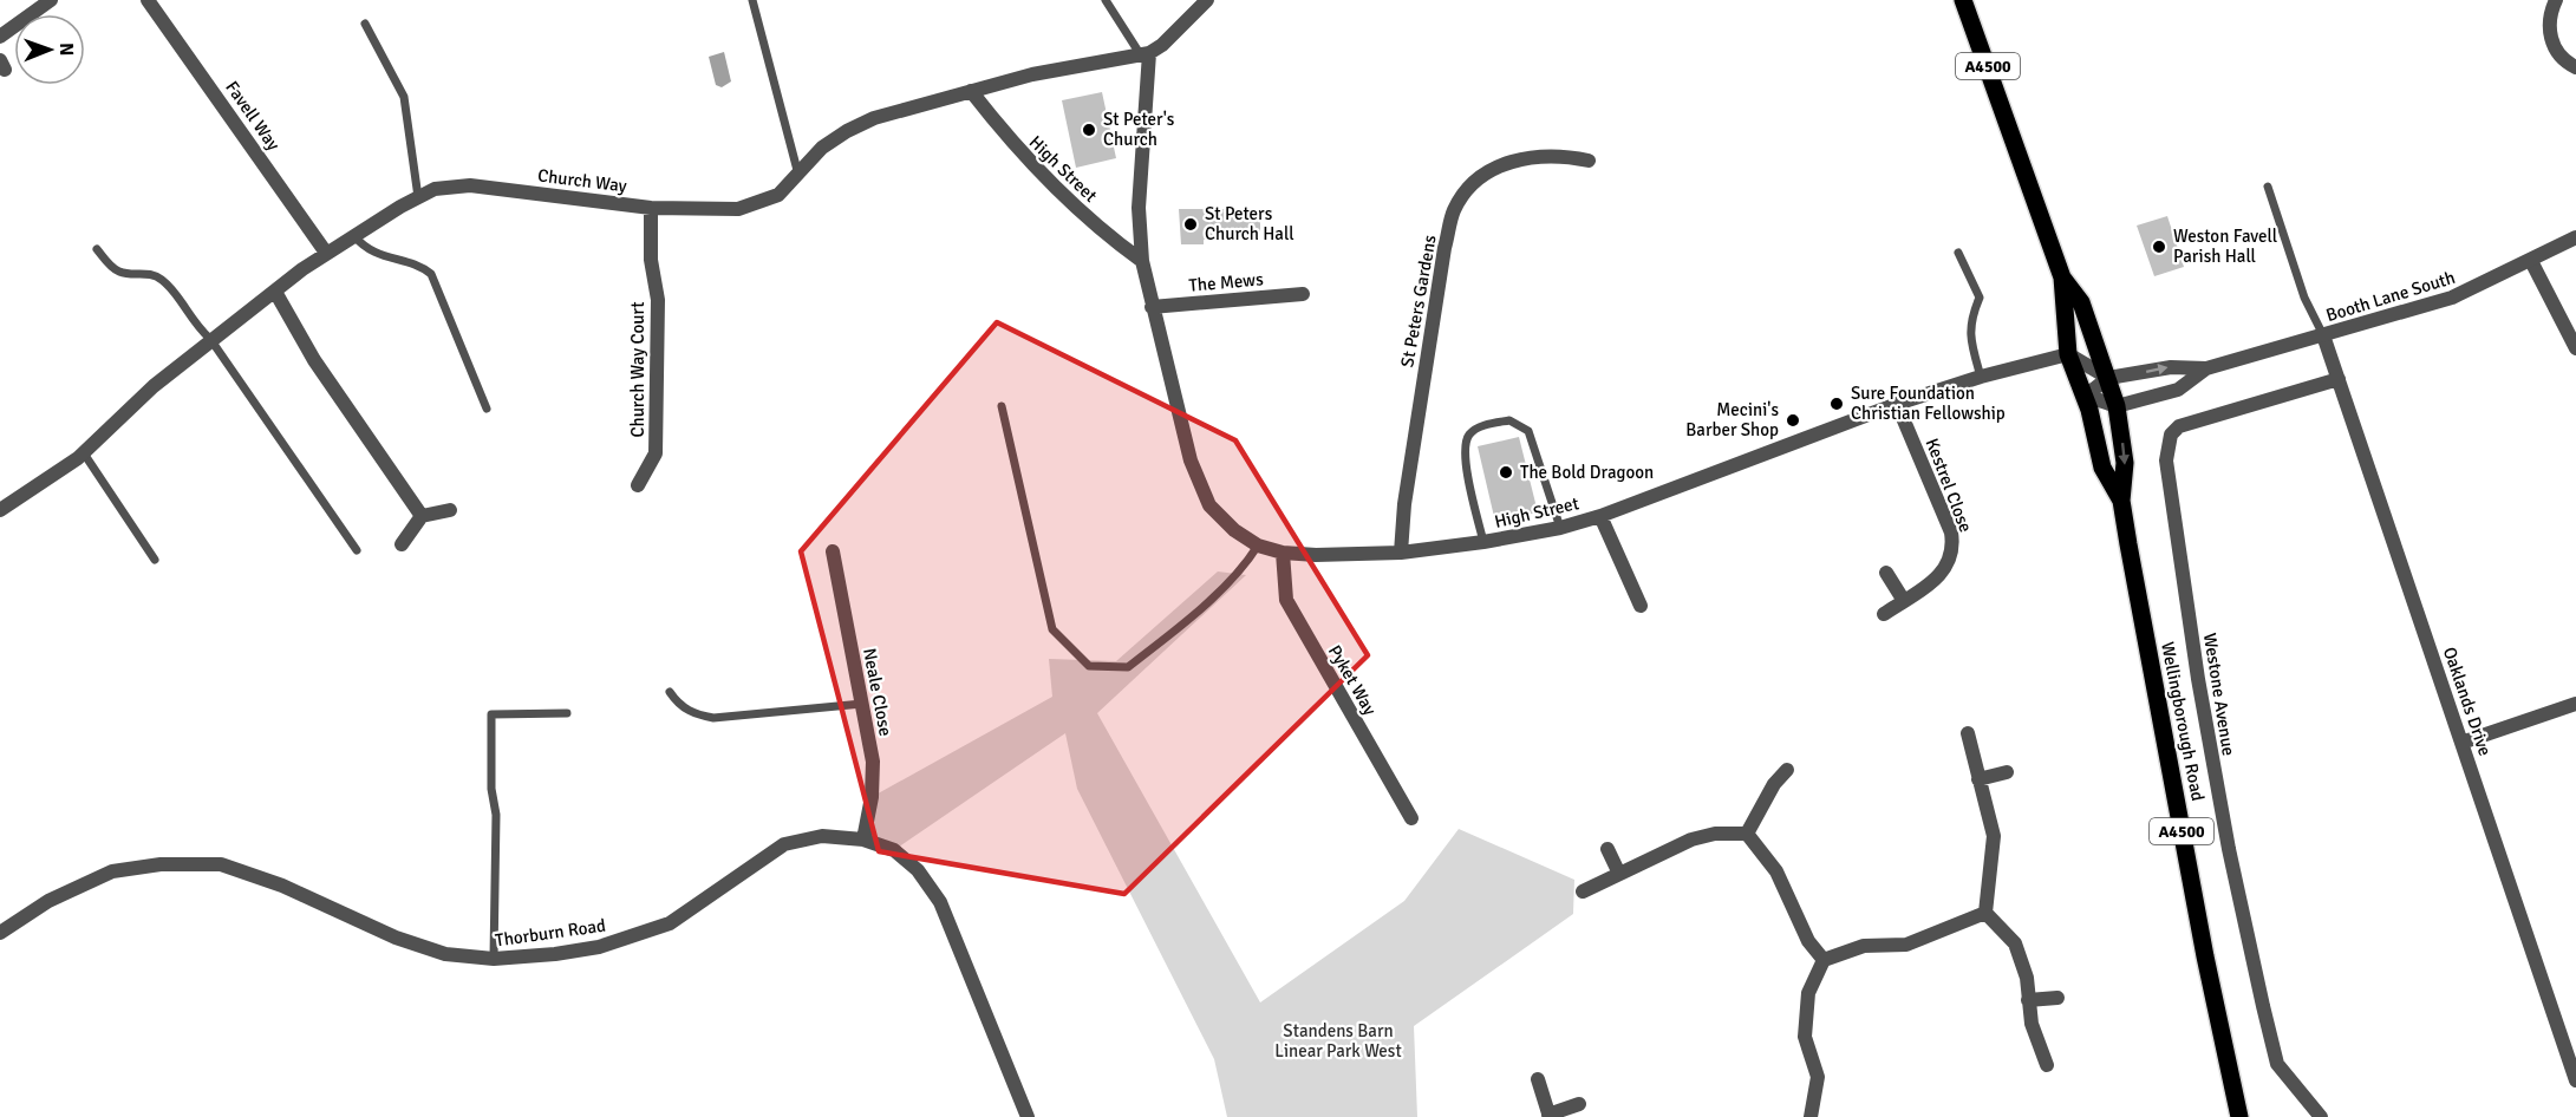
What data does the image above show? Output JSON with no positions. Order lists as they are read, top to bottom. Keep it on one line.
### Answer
{"streets":{"main road":["A4500","Wellingborough Road"],"street":["Favell Way","High Street","Church Way","The Mews","Booth Lane South","St Peters Gardens","Church Way Court","Kestrel Close","Pyket Way","Neale Close","Westone Avenue","Oaklands Drive","Thorburn Road"]},"crossings":[["Favell Way","Church Way"],["High Street","Church Way"],["High Street","The Mews"],["High Street","St Peters Gardens"],["High Street","Kestrel Close"],["High Street","Pyket Way"],["High Street","Wellingborough Road"],["Church Way","Church Way Court"],["Booth Lane South","Oaklands Drive"],["Booth Lane South","Wellingborough Road"],["Neale Close","Thorburn Road"],["Westone Avenue","Oaklands Drive"]],"parks":["Standens Barn Linear Park West"],"places":["St Peter's Church","St Peters Church Hall","Weston Favell Parish Hall","Sure Foundation Christian Fellowship","Mecini's Barber Shop","The Bold Dragoon"],"north":"right"}
